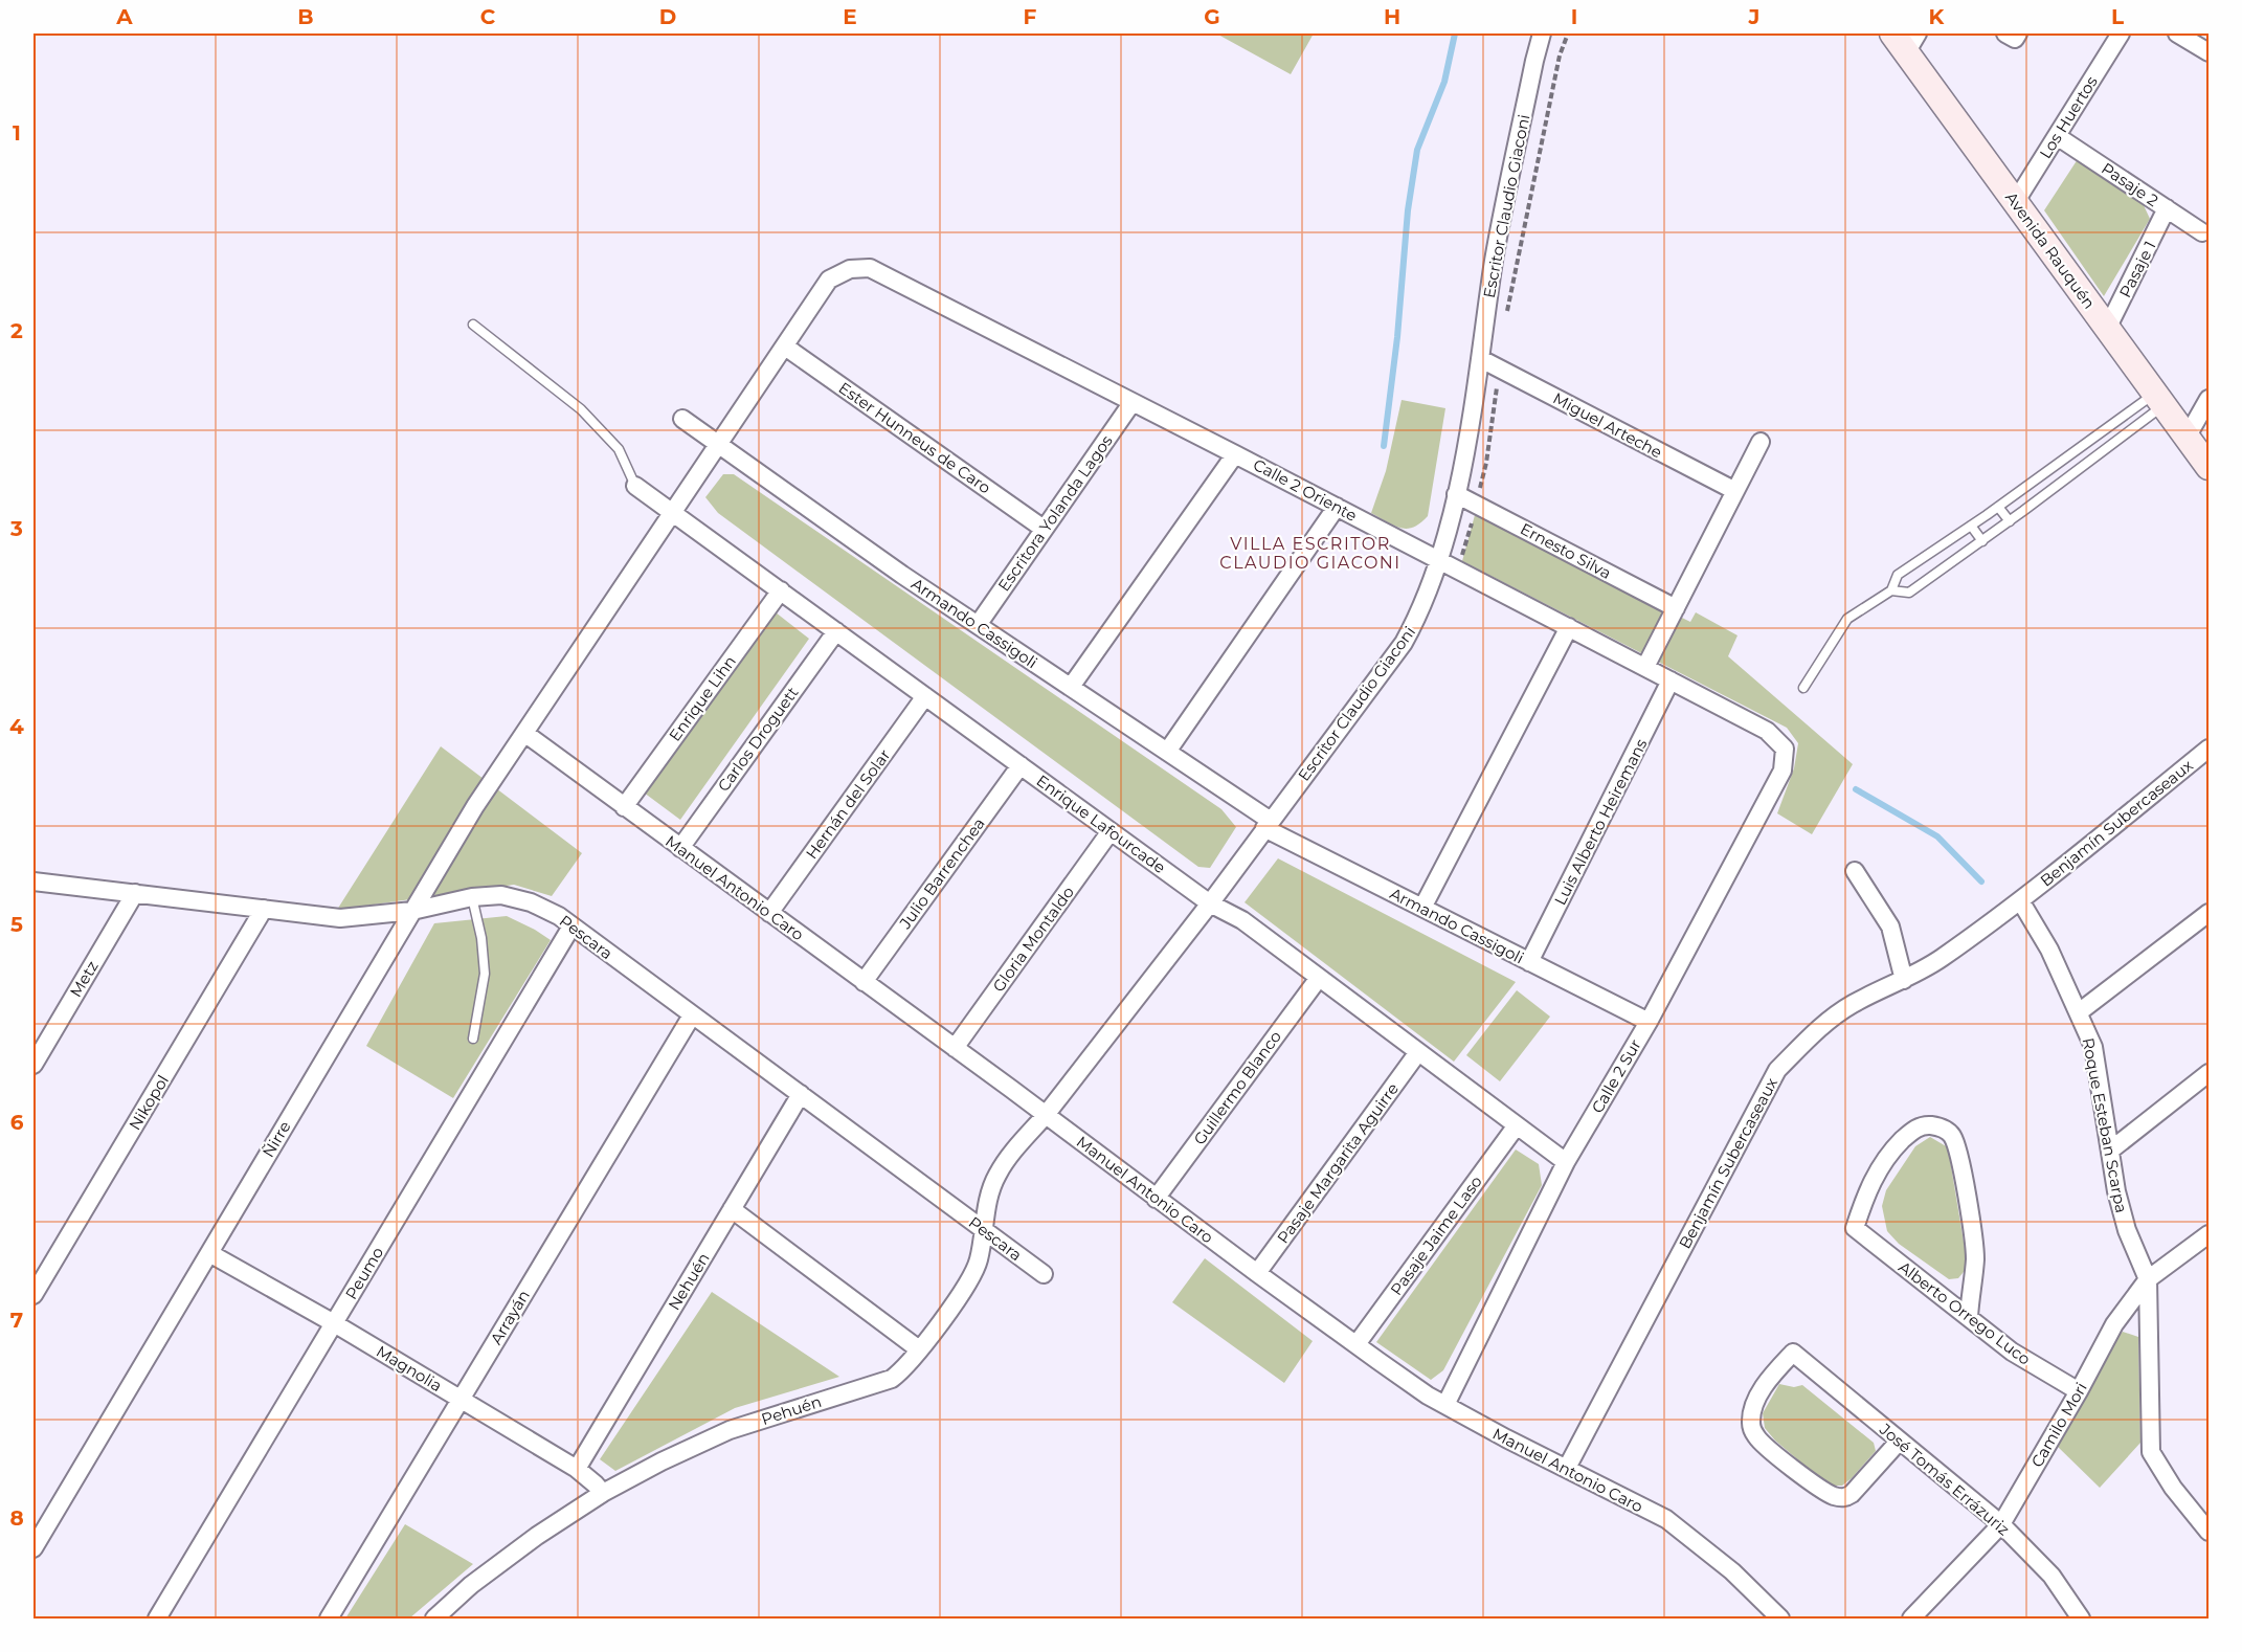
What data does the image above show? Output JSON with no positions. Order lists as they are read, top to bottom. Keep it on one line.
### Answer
{"streets":{"main road":["Avenida Rauquén"],"street":["Los Huertos","Pasaje 2","Escritor Claudio Giaconi","Pasaje 1","Miguel Arteche","Ester Hunneus de Caro","Calle 2 Oriente","Escritora Yolanda Lagos","Ernesto Silva","Armando Cassigoli","Enrique Lihn","Carlos Droguett","Hernán del Solar","Luis Alberto Heiremans","Benjamín Subercaseaux","Enrique Lafourcade","Julio Barrenchea","Manuel Antonio Caro","Pescara","Gloria Montaldo","Metz","Calle 2 Sur","Guillermo Blanco","Nikopol","Roque Esteban Scarpa","Ñirre","Pasaje Margarita Aguirre","Pasaje Jaime Laso","Peumo","Nehuén","Alberto Orrego Luco","Arrayán","Magnolia","Pehuén","Camilo Mori","José Tomás Errázuriz"]},"crossings":[["Los Huertos","Pasaje 2"],["Los Huertos","Avenida Rauquén"],["Pasaje 2","Pasaje 1"],["Escritor Claudio Giaconi","Miguel Arteche"],["Escritor Claudio Giaconi","Calle 2 Oriente"],["Escritor Claudio Giaconi","Ernesto Silva"],["Escritor Claudio Giaconi","Armando Cassigoli"],["Escritor Claudio Giaconi","Enrique Lafourcade"],["Escritor Claudio Giaconi","Manuel Antonio Caro"],["Escritor Claudio Giaconi","Pehuén"],["Avenida Rauquén","Pasaje 1"],["Ester Hunneus de Caro","Escritora Yolanda Lagos"],["Ester Hunneus de Caro","Ñirre"],["Calle 2 Oriente","Escritora Yolanda Lagos"],["Calle 2 Oriente","Luis Alberto Heiremans"],["Calle 2 Oriente","Calle 2 Sur"],["Calle 2 Oriente","Ñirre"],["Escritora Yolanda Lagos","Armando Cassigoli"],["Armando Cassigoli","Luis Alberto Heiremans"],["Armando Cassigoli","Calle 2 Sur"],["Armando Cassigoli","Ñirre"],["Enrique Lihn","Enrique Lafourcade"],["Enrique Lihn","Manuel Antonio Caro"],["Carlos Droguett","Enrique Lafourcade"],["Carlos Droguett","Manuel Antonio Caro"],["Hernán del Solar","Enrique Lafourcade"],["Hernán del Solar","Manuel Antonio Caro"],["Benjamín Subercaseaux","Manuel Antonio Caro"],["Benjamín Subercaseaux","Roque Esteban Scarpa"],["Enrique Lafourcade","Julio Barrenchea"],["Enrique Lafourcade","Gloria Montaldo"],["Enrique Lafourcade","Calle 2 Sur"],["Enrique Lafourcade","Guillermo Blanco"],["Enrique Lafourcade","Ñirre"],["Enrique Lafourcade","Pasaje Margarita Aguirre"],["Enrique Lafourcade","Pasaje Jaime Laso"],["Julio Barrenchea","Manuel Antonio Caro"],["Manuel Antonio Caro","Gloria Montaldo"],["Manuel Antonio Caro","Calle 2 Sur"],["Manuel Antonio Caro","Guillermo Blanco"],["Manuel Antonio Caro","Ñirre"],["Manuel Antonio Caro","Pasaje Margarita Aguirre"],["Manuel Antonio Caro","Pasaje Jaime Laso"],["Manuel Antonio Caro","Pehuén"],["Pescara","Metz"],["Pescara","Nikopol"],["Pescara","Ñirre"],["Pescara","Peumo"],["Pescara","Nehuén"],["Pescara","Arrayán"],["Pescara","Pehuén"],["Roque Esteban Scarpa","Camilo Mori"],["Ñirre","Magnolia"],["Peumo","Magnolia"],["Nehuén","Magnolia"],["Alberto Orrego Luco","Camilo Mori"],["Arrayán","Magnolia"],["Magnolia","Pehuén"],["Camilo Mori","José Tomás Errázuriz"]],"districts":["VILLA ESCRITOR CLAUDIO GIACONI"],"grid":{"columns":["A","B","C","D","E","F","G","H","I","J","K","L"],"rows":["1","2","3","4","5","6","7","8"]}}
